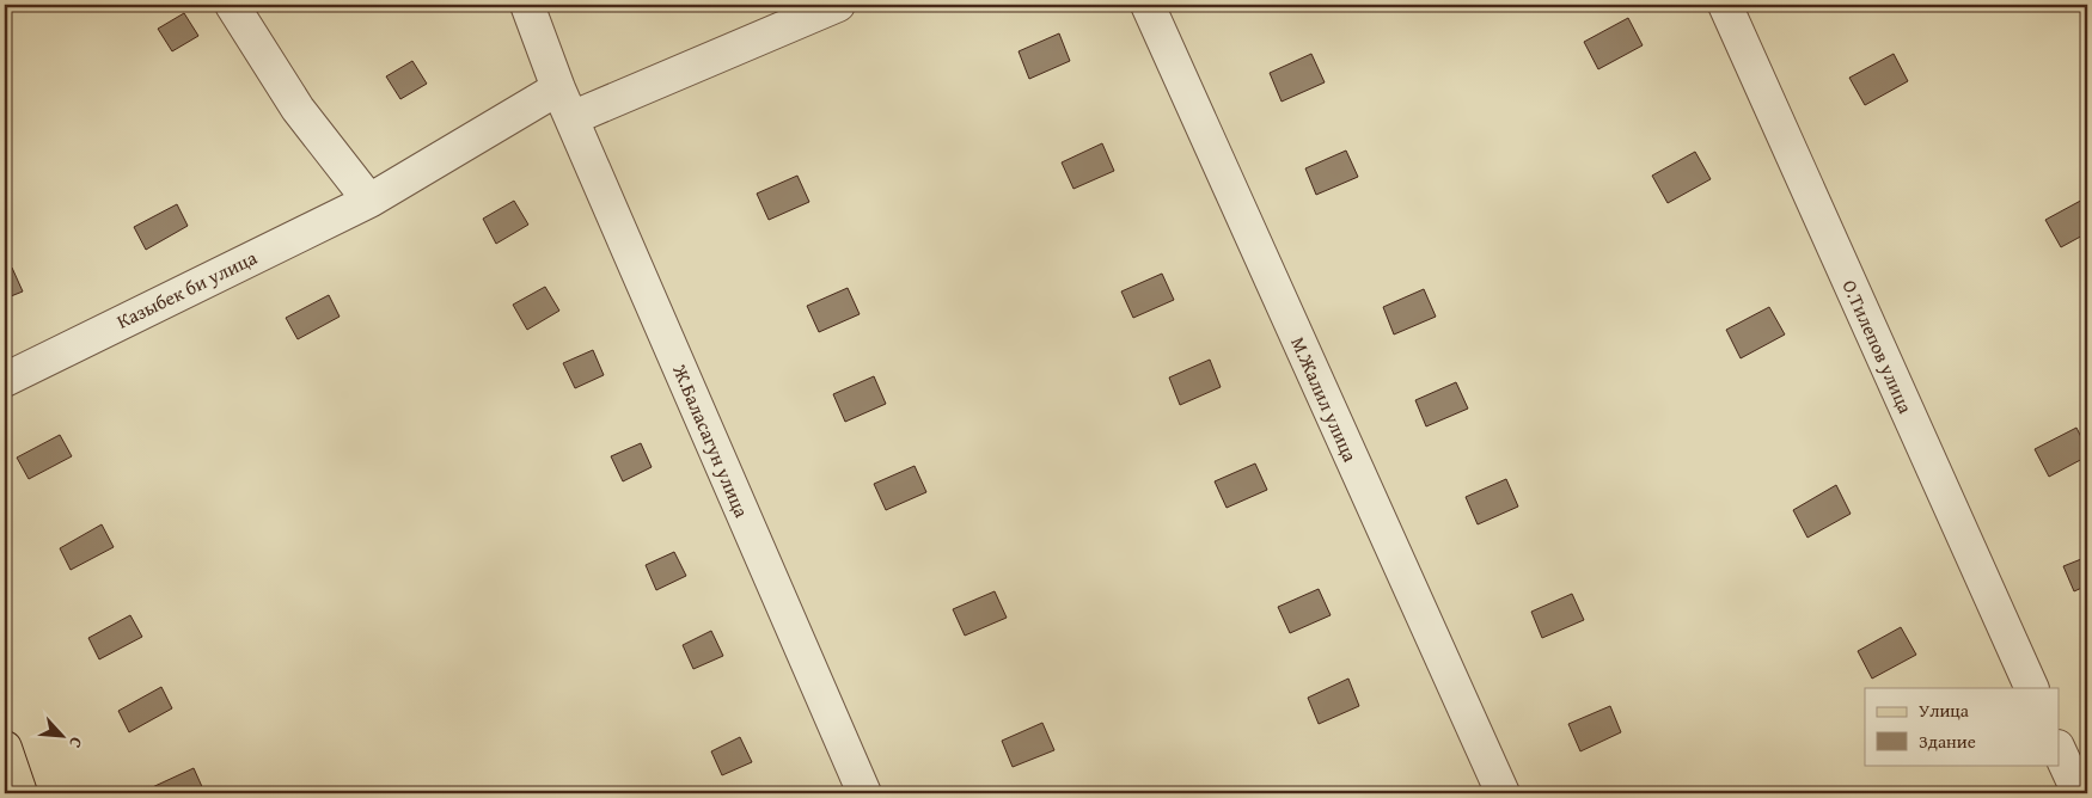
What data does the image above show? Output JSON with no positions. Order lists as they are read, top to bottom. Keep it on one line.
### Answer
{"streets":{"street":["Казыбек би улица","О.Тилепов улица","М.Жалил улица","Ж.Баласагун улица"]},"legend":["Улица","Здание"],"north":"bottom right"}
